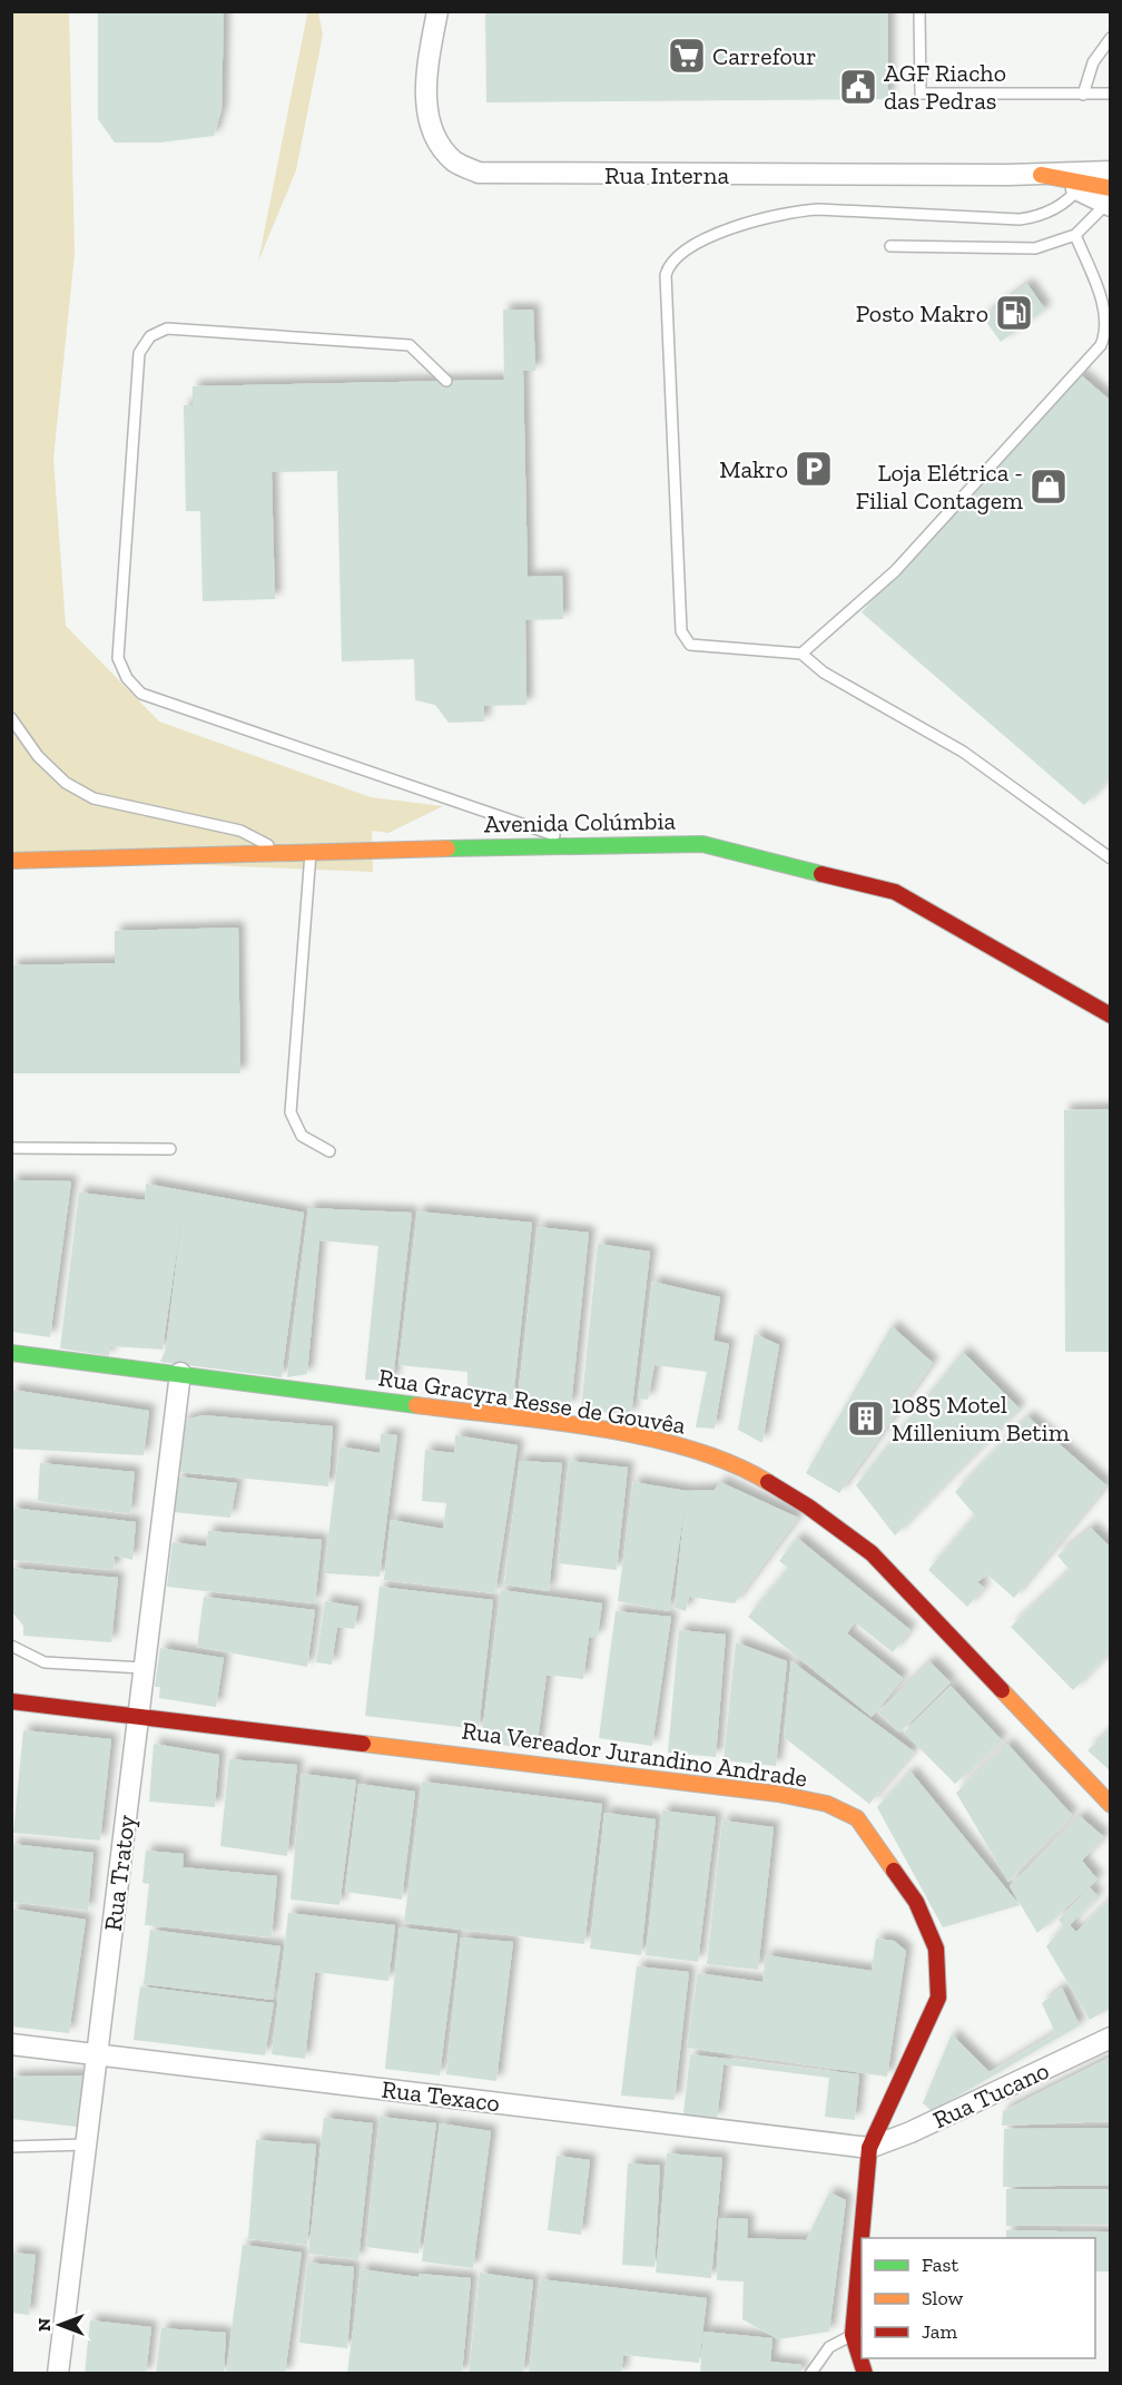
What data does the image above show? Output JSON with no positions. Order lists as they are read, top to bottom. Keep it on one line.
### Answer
{"streets":{"street":["Rua Interna","Avenida Colúmbia","Rua Gracyra Resse de Gouvêa","Rua Vereador Jurandino Andrade","Rua Tratoy","Rua Tucano","Rua Texaco"]},"crossings":[["Rua Gracyra Resse de Gouvêa","Rua Tratoy"],["Rua Vereador Jurandino Andrade","Rua Tratoy"],["Rua Vereador Jurandino Andrade","Rua Tucano"],["Rua Vereador Jurandino Andrade","Rua Texaco"],["Rua Tratoy","Rua Texaco"],["Rua Tucano","Rua Texaco"]],"places":{"supermarket":["Carrefour"],"public building":["AGF Riacho das Pedras"],"fuel station":["Posto Makro"],"parking":["Makro"],"shop":["Loja Elétrica - Filial Contagem"],"building":["1085 Motel Millenium Betim"]},"legend":["Fast","Slow","Jam"],"north":"left"}
